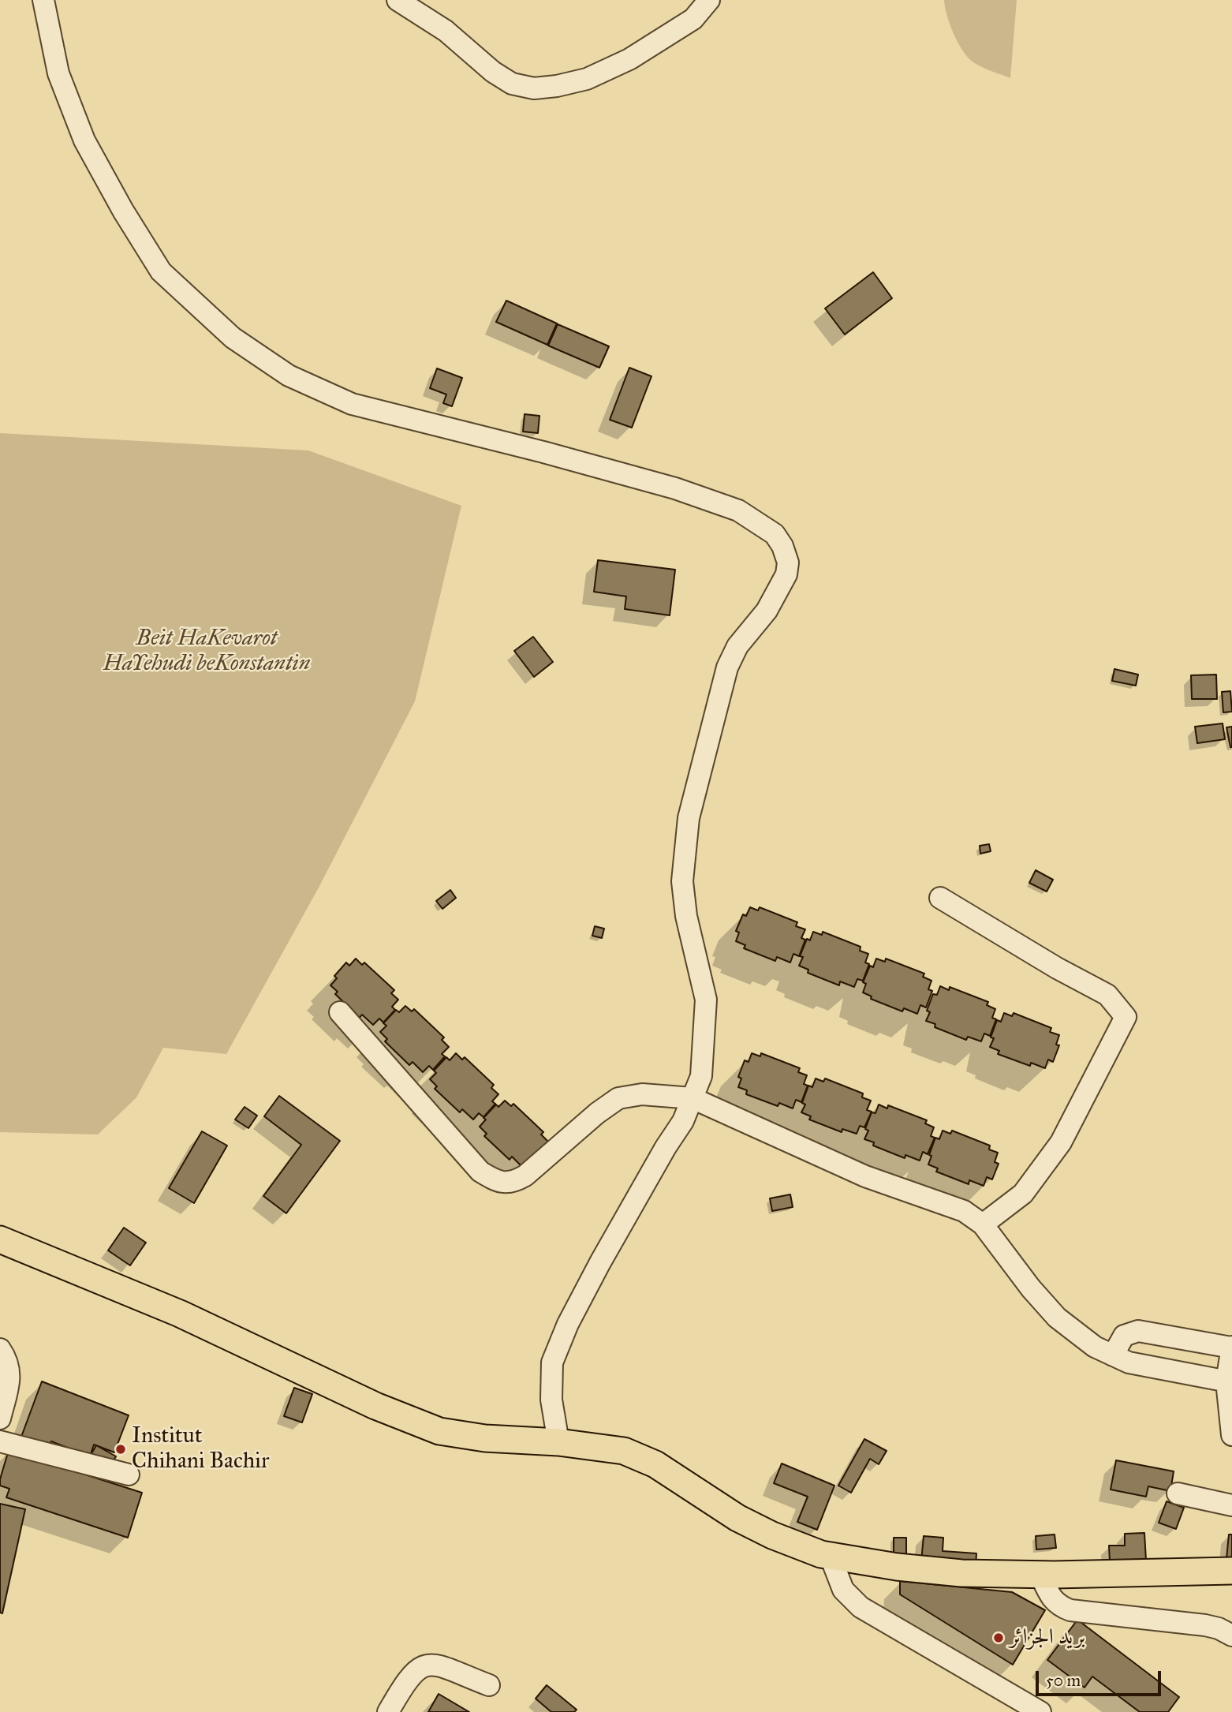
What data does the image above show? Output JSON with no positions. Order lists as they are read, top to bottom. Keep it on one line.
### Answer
{"parks":["Beit HaKevarot HaYehudi beKonstantin"],"places":["Institut Chihani Bachir","بريد الجزائر"],"scale_bar":"50 m"}
